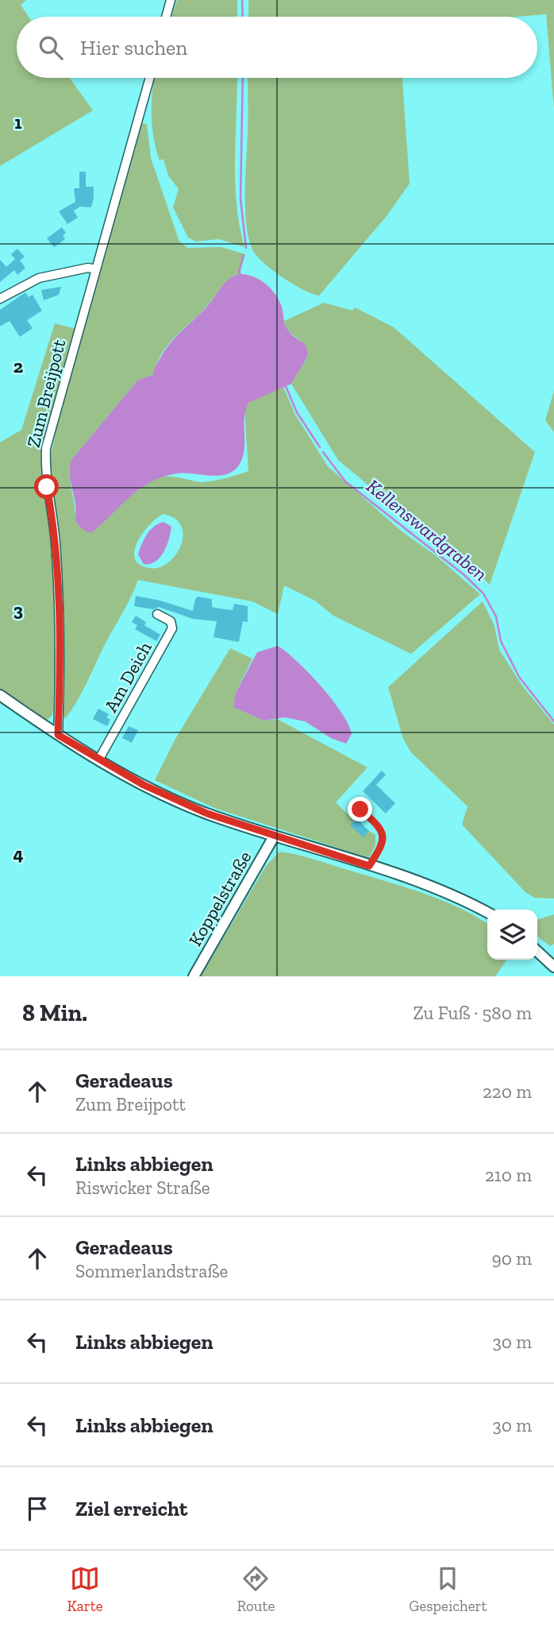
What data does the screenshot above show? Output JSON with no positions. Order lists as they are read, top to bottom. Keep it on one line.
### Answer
{"streets":{"street":["Zum Breijpott","Am Deich","Koppelstraße"]},"water":["Kellenswardgraben"],"page":{"search":"Hier suchen","heading":["8 Min.","Zu Fuß · 580 m"],"list":[["Geradeaus","Zum Breijpott","220 m"],["Links abbiegen","Riswicker Straße","210 m"],["Geradeaus","Sommerlandstraße","90 m"],["Links abbiegen","30 m"],["Links abbiegen","30 m"],"Ziel erreicht"],"nav":["Karte","Route","Gespeichert"]},"grid":{"rows":["1","2","3","4"]}}
